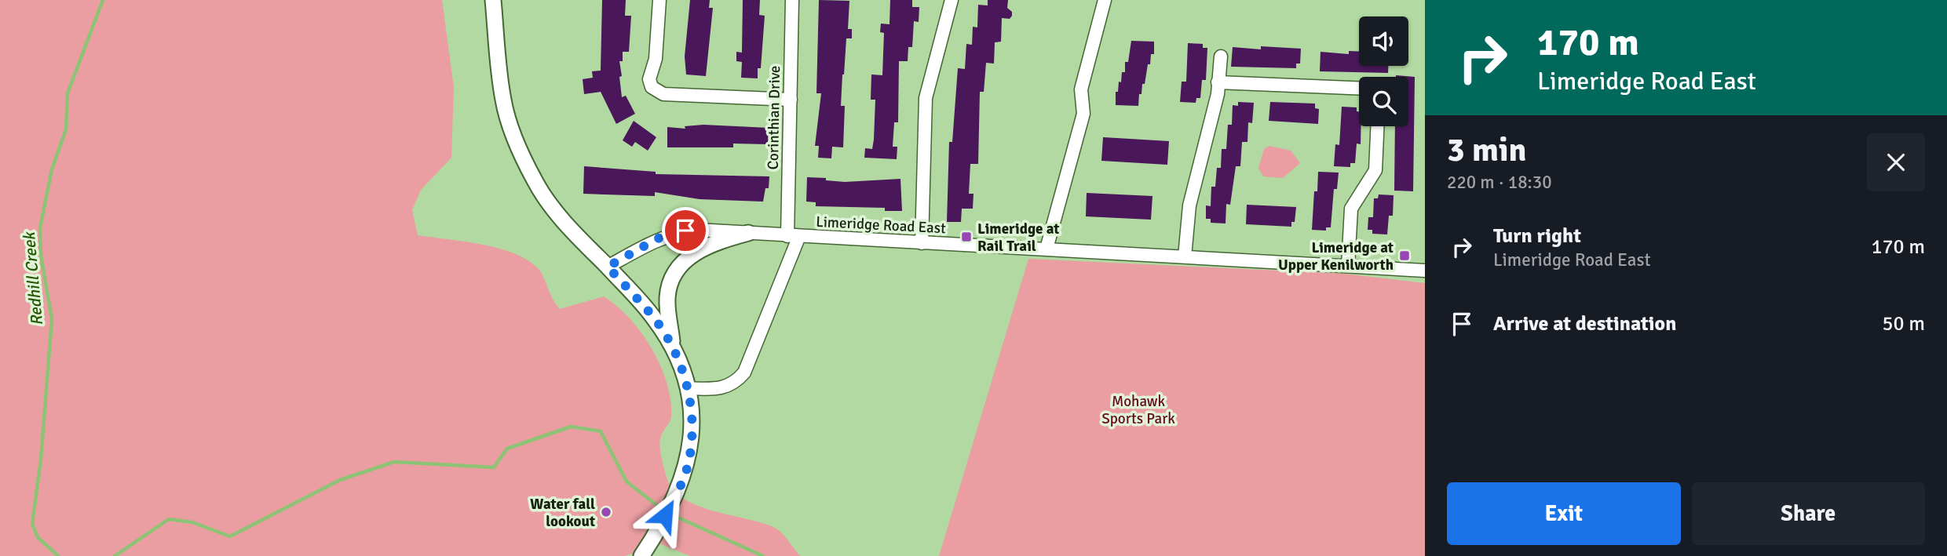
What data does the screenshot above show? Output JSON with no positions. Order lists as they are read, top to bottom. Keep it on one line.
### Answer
{"streets":{"street":["Corinthian Drive","Limeridge Road East"]},"crossings":[["Corinthian Drive","Limeridge Road East"]],"water":["Redhill Creek"],"parks":["Mohawk Sports Park"],"places":{"transit":["Limeridge at Rail Trail","Limeridge at Upper Kenilworth"],"other":["Water fall lookout"]},"page":{"turn":["170 m","Limeridge Road East"],"heading":["3 min","220 m · 18:30"],"list":[{"name":"Turn right","note":"Limeridge Road East","value":"170 m"},{"name":"Arrive at destination","value":"50 m"}],"buttons":["Exit","Share"]}}
